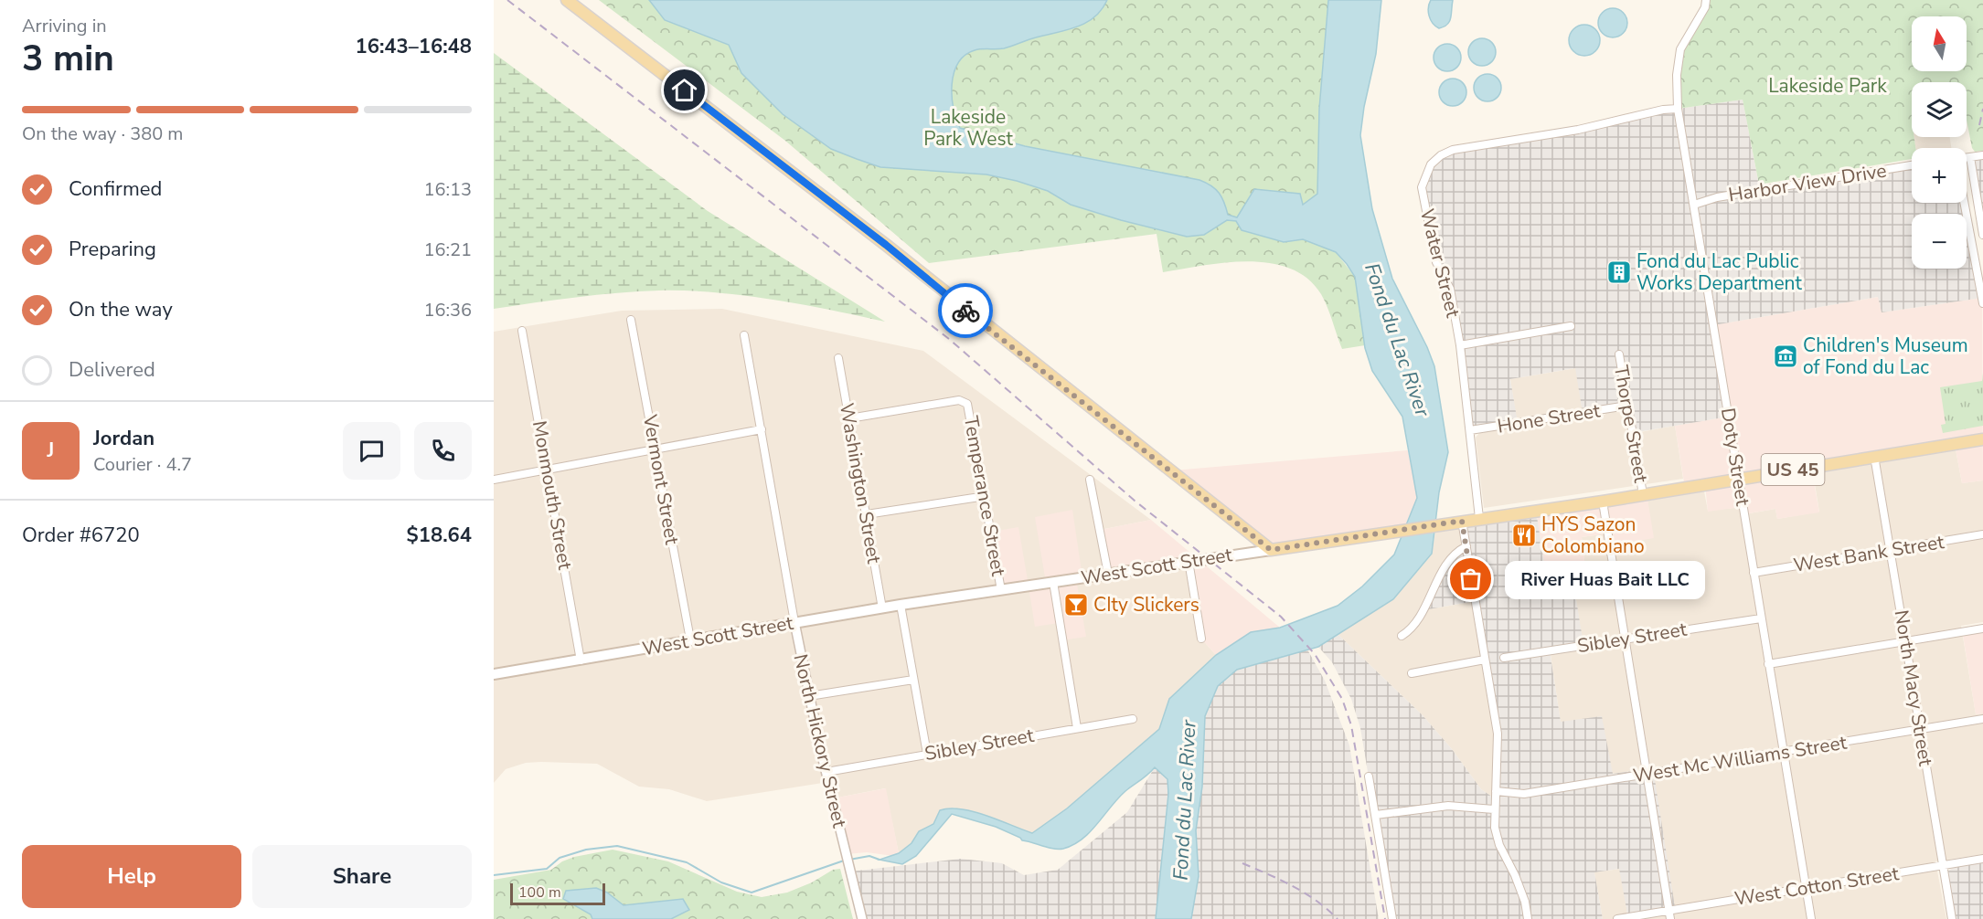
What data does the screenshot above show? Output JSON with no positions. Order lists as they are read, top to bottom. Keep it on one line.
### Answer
{"streets":{"main road":["US 45","West Scott Street"],"street":["Harbor View Drive","Water Street","Hone Street","Thorpe Street","Doty Street","Vermont Street","Washington Street","Monmouth Street","Temperance Street","West Bank Street","Sibley Street","North Macy Street","North Hickory Street","West Mc Williams Street","West Cotton Street"]},"crossings":[["Harbor View Drive","Doty Street"],["Water Street","Hone Street"],["Water Street","Doty Street"],["Water Street","West Scott Street"],["Hone Street","Thorpe Street"],["Thorpe Street","West Scott Street"],["Doty Street","West Bank Street"],["Doty Street","West Scott Street"],["Doty Street","Sibley Street"],["Doty Street","West Mc Williams Street"],["Doty Street","West Cotton Street"],["Vermont Street","West Scott Street"],["Washington Street","Temperance Street"],["Washington Street","West Scott Street"],["Monmouth Street","West Scott Street"],["Temperance Street","West Scott Street"],["West Bank Street","North Macy Street"],["West Scott Street","North Macy Street"],["West Scott Street","North Hickory Street"],["Sibley Street","North Hickory Street"],["North Macy Street","West Mc Williams Street"],["North Macy Street","West Cotton Street"]],"water":["Fond du Lac River"],"parks":["Lakeside Park","Lakeside Park West"],"places":{"building":["Fond du Lac Public Works Department"],"museum":["Children's Museum of Fond du Lac"],"restaurant":["HYS Sazon Colombiano"],"other":["River Huas Bait LLC"],"bar":["CIty Slickers"]},"scale_bar":"100 m","north":"top","page":{"heading":["3 min","Arriving in","16:43–16:48"],"panel":["Jordan","Courier · 4.7","Order #6720","$18.64"],"map_buttons":["+","−"],"bar":"On the way · 380 m","list":[["Confirmed","16:13"],["Preparing","16:21"],["On the way","16:36"],"Delivered"],"round":"J","bubble":"River Huas Bait LLC","buttons":["Help","Share"],"scale":"100 m"}}
